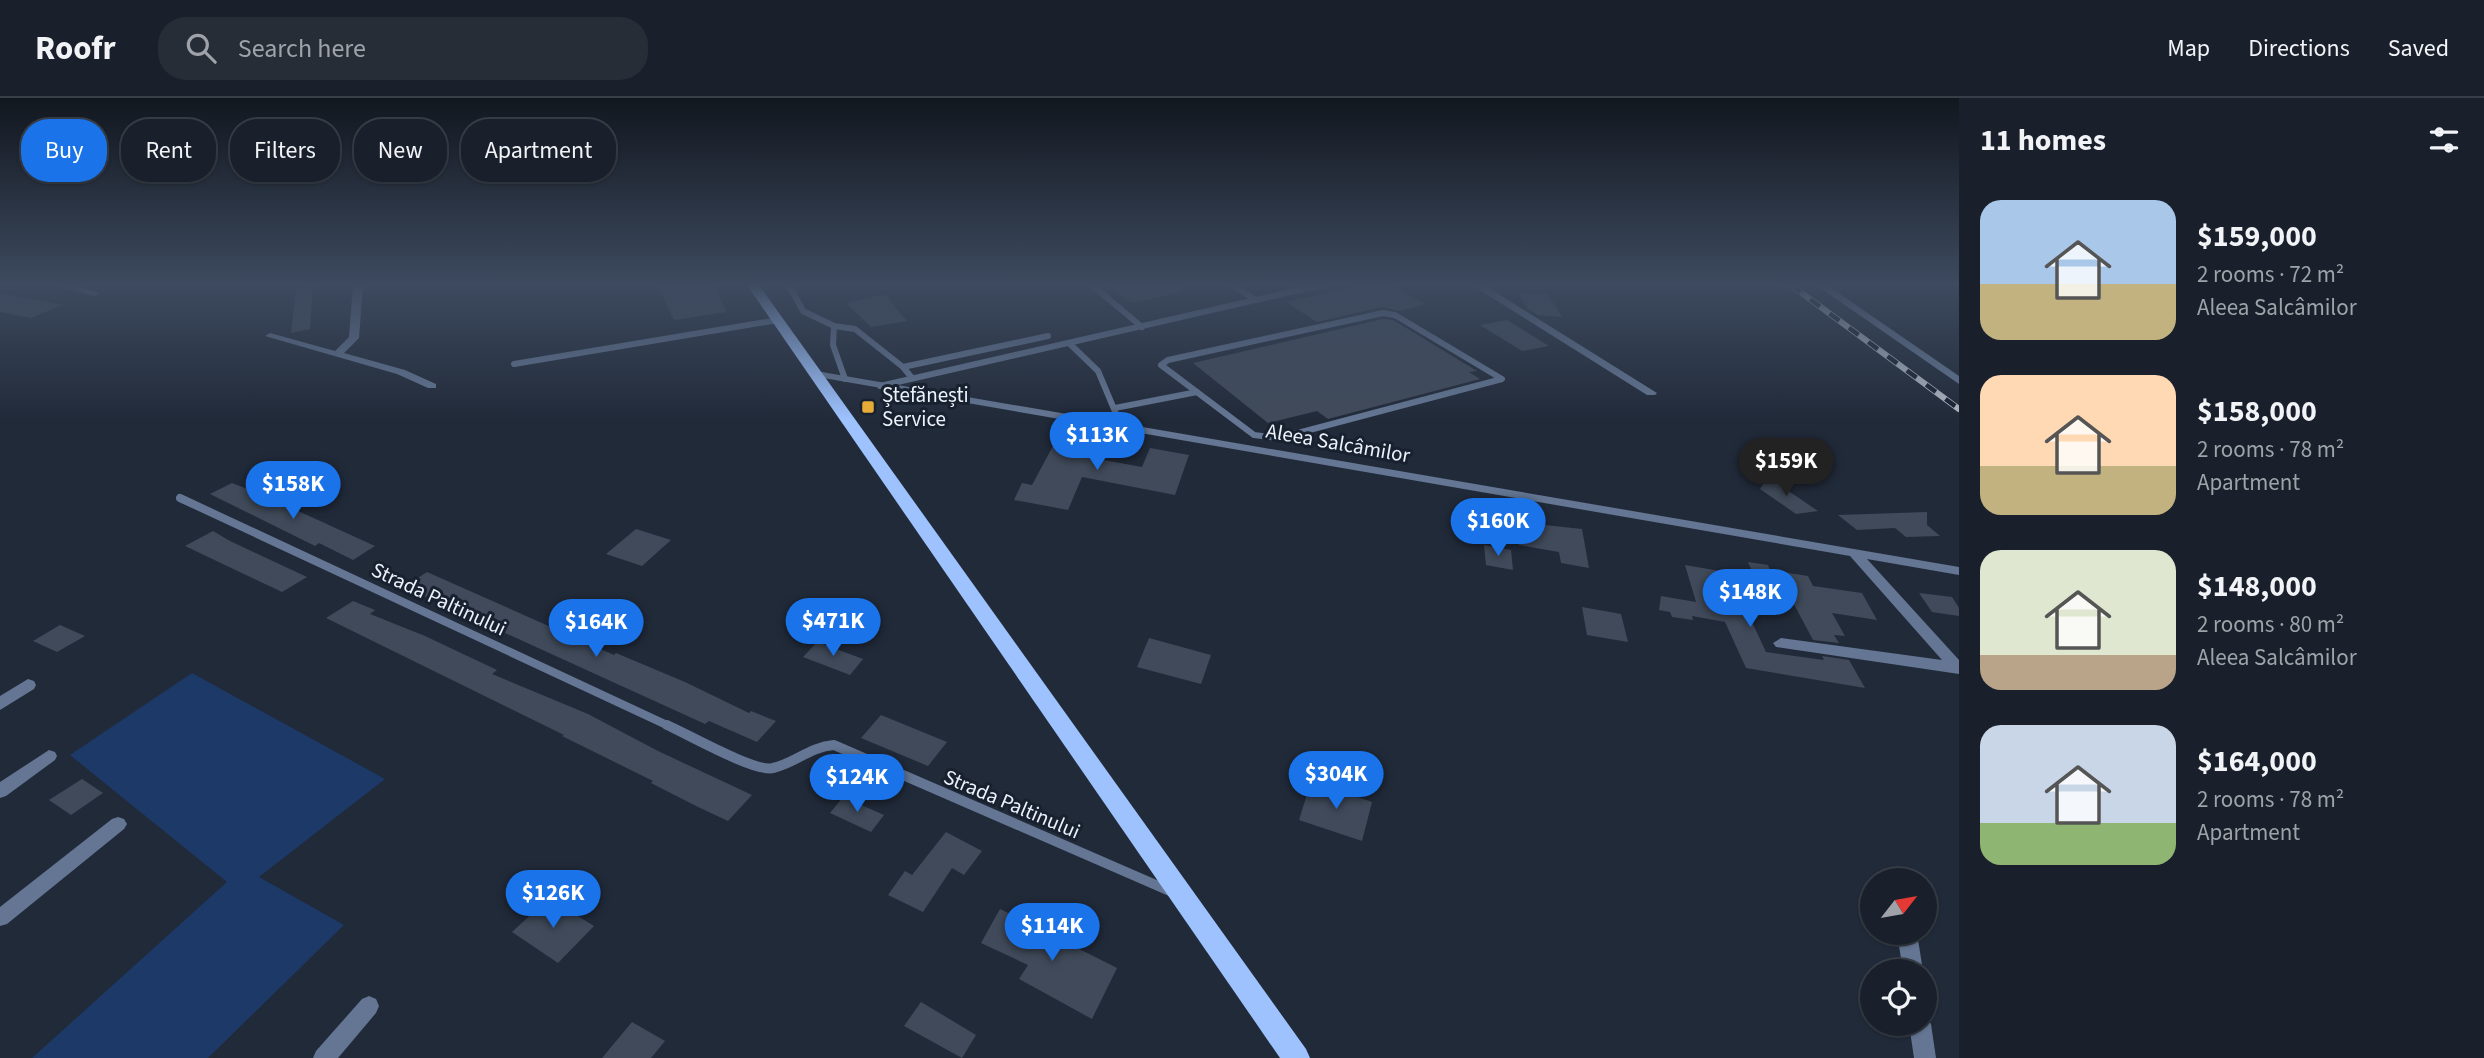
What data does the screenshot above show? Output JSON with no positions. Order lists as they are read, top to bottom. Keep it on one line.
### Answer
{"streets":{"street":["Aleea Salcâmilor"],"lane":["Strada Paltinului"]},"places":{"transit":["Ștefănești Service"]},"north":"top right","page":{"header":"Roofr","search":"Search here","nav":["Map","Directions","Saved"],"heading":"11 homes","chip":["Buy","Rent","Filters","New","Apartment"],"list":[{"name":"$159,000","note":"2 rooms · 72 m² · Aleea Salcâmilor"},{"name":"$158,000","note":"2 rooms · 78 m² · Apartment"},{"name":"$148,000","note":"2 rooms · 80 m² · Aleea Salcâmilor"},{"name":"$164,000","note":"2 rooms · 78 m² · Apartment"}],"price":["$113K","$159K","$158K","$160K","$148K","$471K","$164K","$304K","$124K","$126K","$114K"]}}
